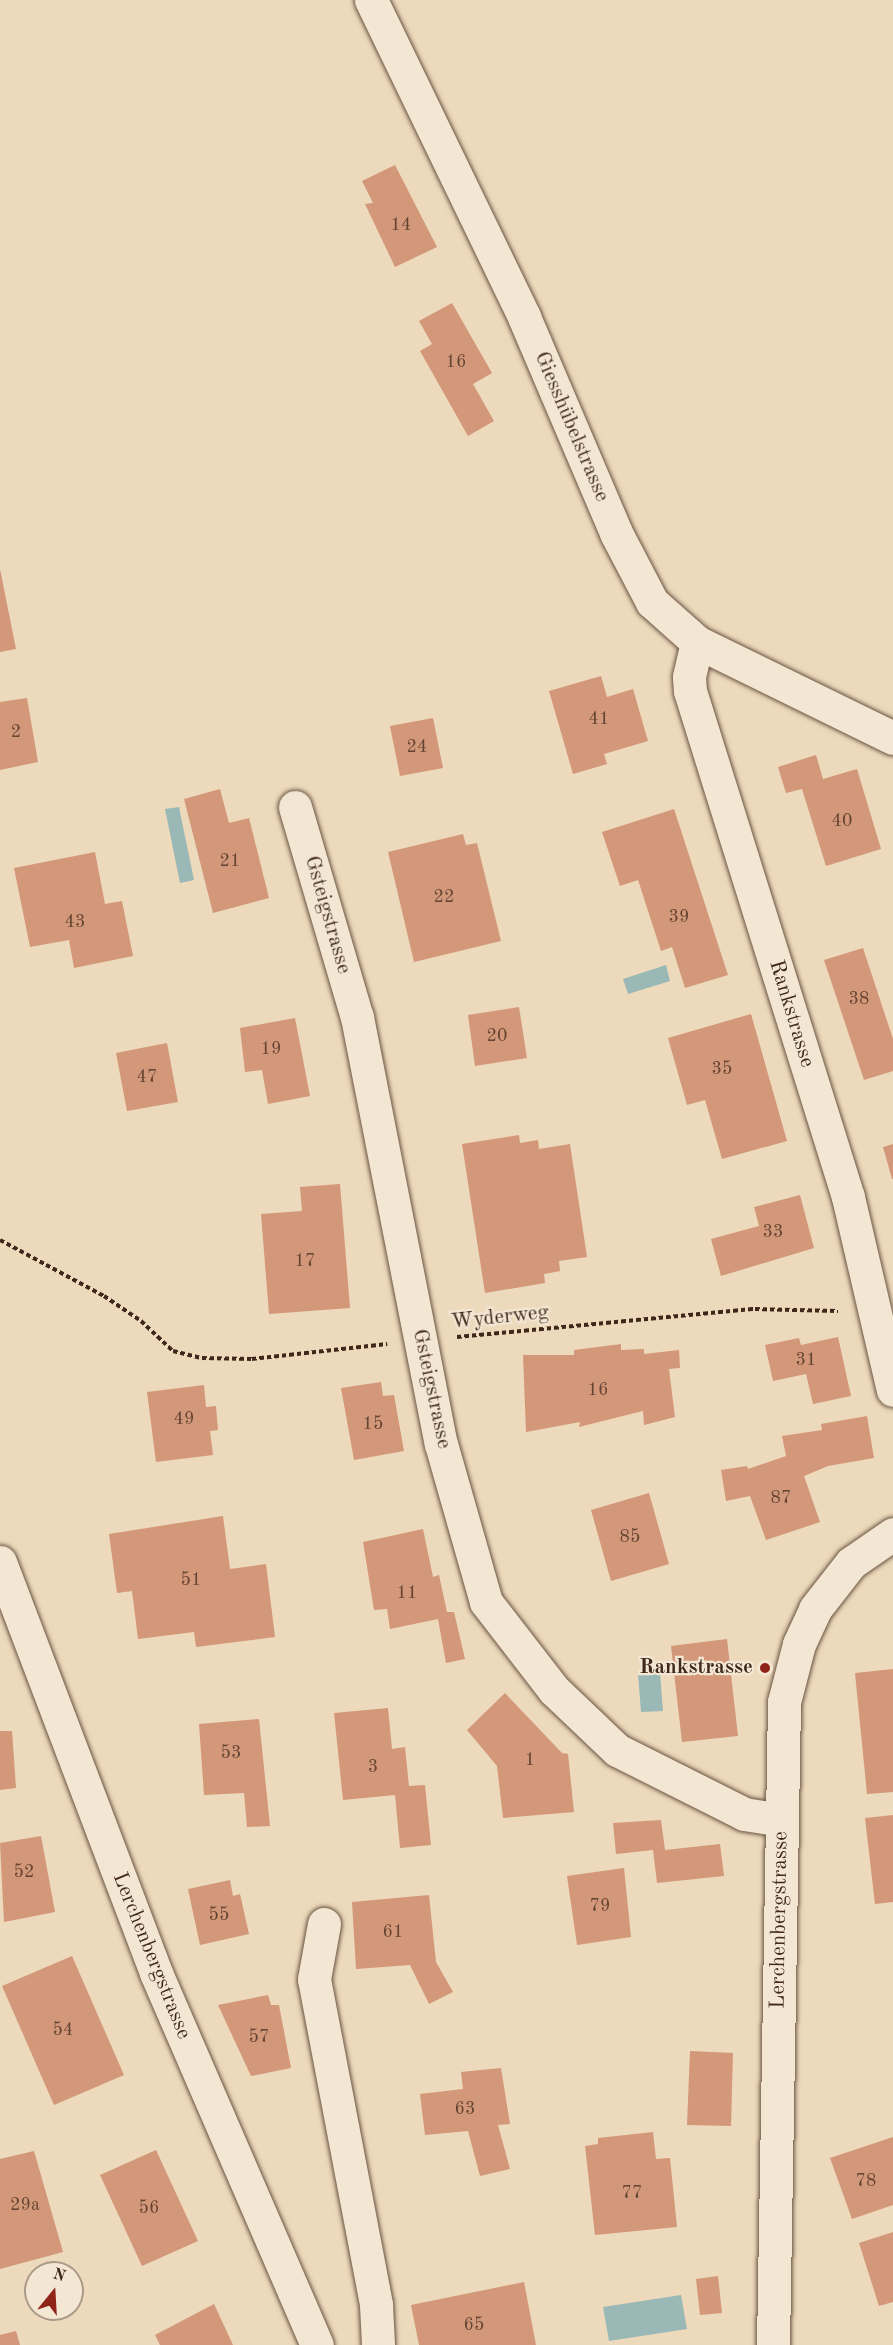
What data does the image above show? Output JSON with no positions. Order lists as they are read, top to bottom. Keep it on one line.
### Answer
{"streets":{"street":["Giesshübelstrasse","Gsteigstrasse","Rankstrasse","Lerchenbergstrasse"],"path":["Wyderweg"]},"crossings":[["Giesshübelstrasse","Rankstrasse"],["Gsteigstrasse","Wyderweg"],["Gsteigstrasse","Lerchenbergstrasse"],["Rankstrasse","Wyderweg"]],"places":["Rankstrasse"],"house_numbers":["14","16","41","2","24","40","21","22","39","43","38","20","19","35","47","33","17","31","16","49","15","87","85","51","11","53","1","3","52","79","55","61","54","57","63","78","77","29a","56","65"],"north":"top"}
